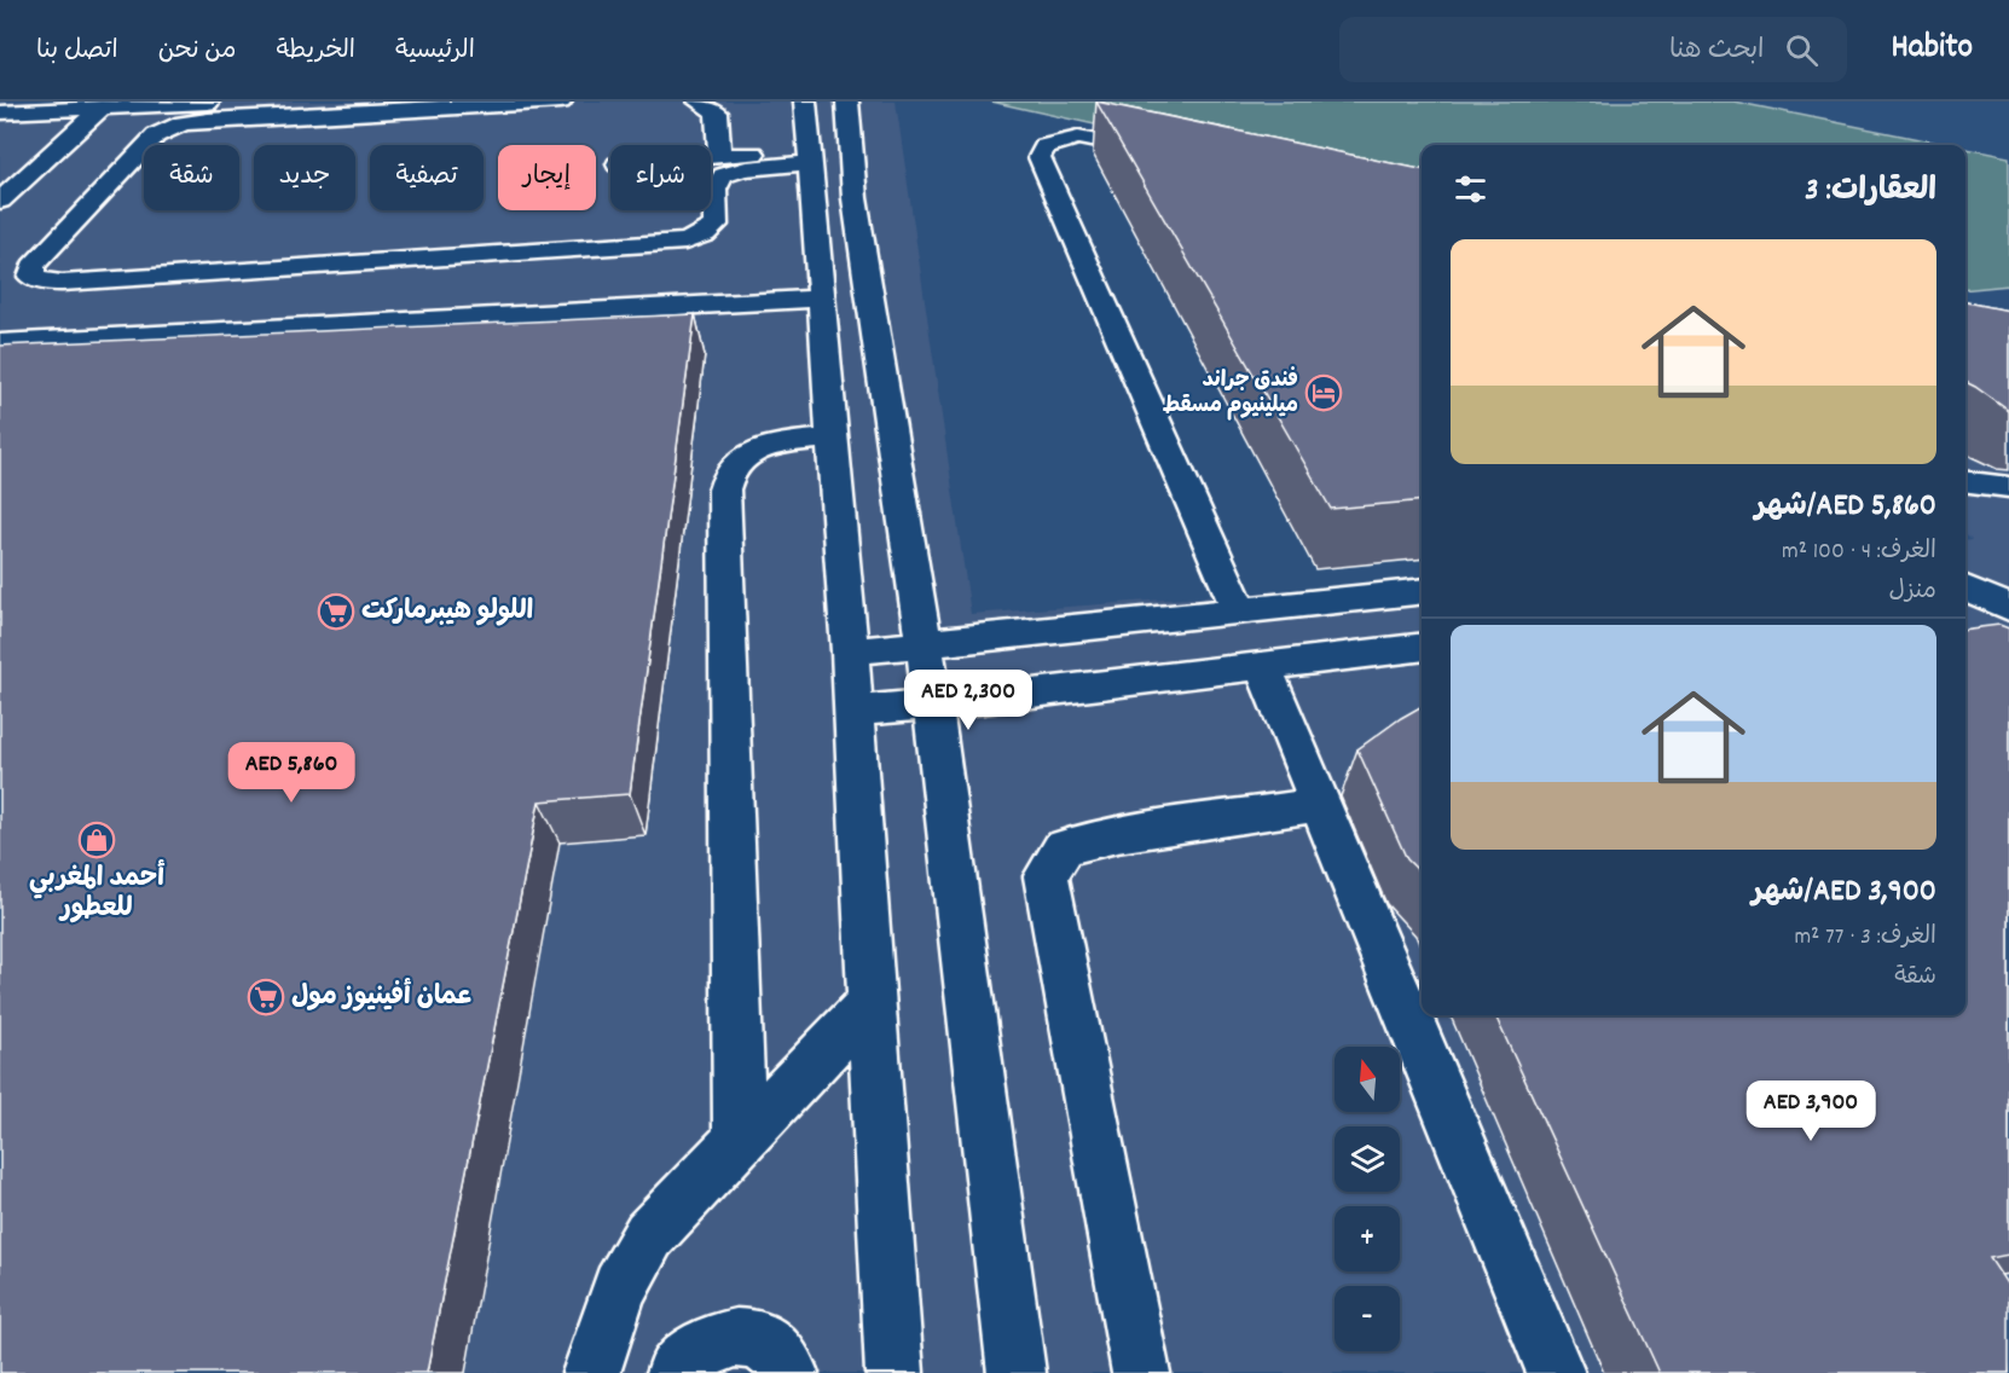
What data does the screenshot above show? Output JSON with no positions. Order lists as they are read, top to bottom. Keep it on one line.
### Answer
{"places":{"hotel":["فندق جراند ميلينيوم مسقط"],"supermarket":["اللولو هيبرماركت","عمان أفينيوز مول"],"shop":["أحمد المغربي للعطور"]},"north":"top","page":{"header":"Habito","search":"ابحث هنا","nav":["الرئيسية","الخريطة","من نحن","اتصل بنا"],"chip":["شراء","إيجار","تصفية","جديد","شقة"],"heading":"العقارات: 3","list":[{"name":"AED 5,860/شهر","note":"الغرف: 4 · 100 m² · منزل"},{"name":"AED 3,900/شهر","note":"الغرف: 3 · 77 m² · شقة"}],"price":["AED 2,300","AED 5,860","AED 3,900"],"map_buttons":["+","−"]}}
